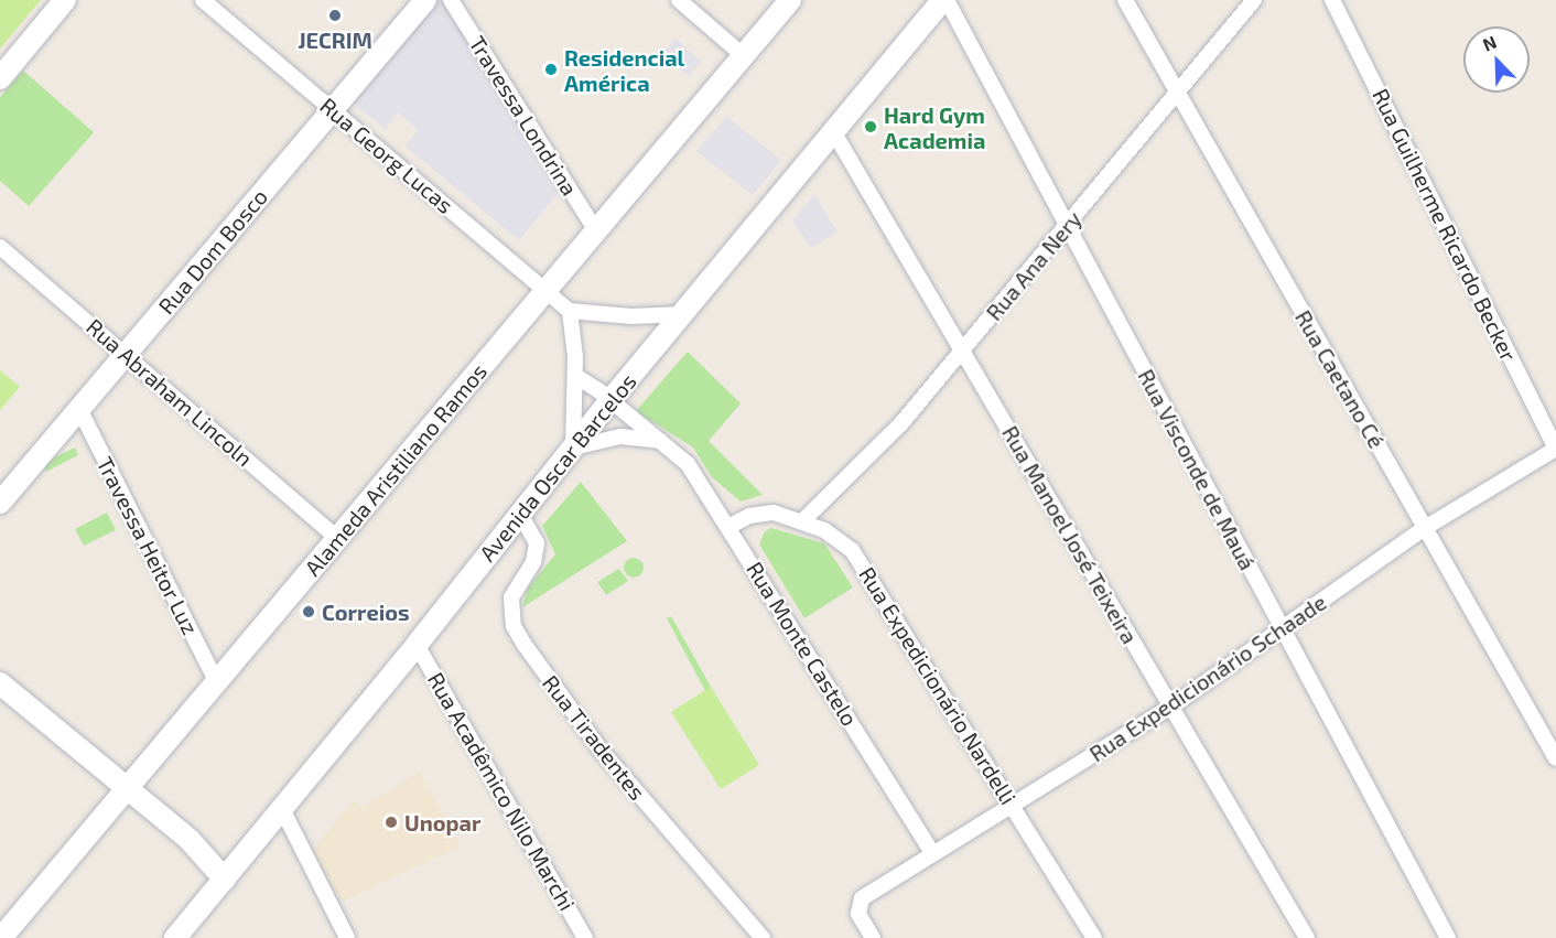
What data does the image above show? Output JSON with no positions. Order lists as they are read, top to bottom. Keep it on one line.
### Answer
{"streets":{"main road":["Rua Dom Bosco","Avenida Oscar Barcelos","Alameda Aristiliano Ramos"],"street":["Travessa Londrina","Rua Georg Lucas","Rua Guilherme Ricardo Becker","Rua Ana Nery","Rua Caetano Cé","Rua Abraham Lincoln","Rua Visconde de Mauá","Rua Manoel José Teixeira","Travessa Heitor Luz","Rua Monte Castelo","Rua Expedicionário Schaade","Rua Expedicionário Nardelli","Rua Tiradentes","Rua Acadêmico Nilo Marchi"]},"crossings":[["Travessa Londrina","Alameda Aristiliano Ramos"],["Rua Georg Lucas","Rua Dom Bosco"],["Rua Georg Lucas","Alameda Aristiliano Ramos"],["Rua Guilherme Ricardo Becker","Rua Expedicionário Schaade"],["Rua Dom Bosco","Rua Abraham Lincoln"],["Rua Dom Bosco","Travessa Heitor Luz"],["Rua Ana Nery","Rua Caetano Cé"],["Rua Ana Nery","Rua Visconde de Mauá"],["Rua Ana Nery","Rua Manoel José Teixeira"],["Rua Ana Nery","Rua Expedicionário Nardelli"],["Rua Caetano Cé","Rua Expedicionário Schaade"],["Rua Abraham Lincoln","Alameda Aristiliano Ramos"],["Avenida Oscar Barcelos","Rua Visconde de Mauá"],["Avenida Oscar Barcelos","Rua Manoel José Teixeira"],["Avenida Oscar Barcelos","Rua Monte Castelo"],["Avenida Oscar Barcelos","Rua Tiradentes"],["Avenida Oscar Barcelos","Rua Acadêmico Nilo Marchi"],["Alameda Aristiliano Ramos","Travessa Heitor Luz"],["Rua Visconde de Mauá","Rua Expedicionário Schaade"],["Rua Manoel José Teixeira","Rua Expedicionário Schaade"],["Rua Monte Castelo","Rua Expedicionário Schaade"],["Rua Monte Castelo","Rua Expedicionário Nardelli"],["Rua Expedicionário Schaade","Rua Expedicionário Nardelli"]],"places":["JECRIM","Residencial América","Hard Gym Academia","Correios","Unopar"],"north":"top left"}
